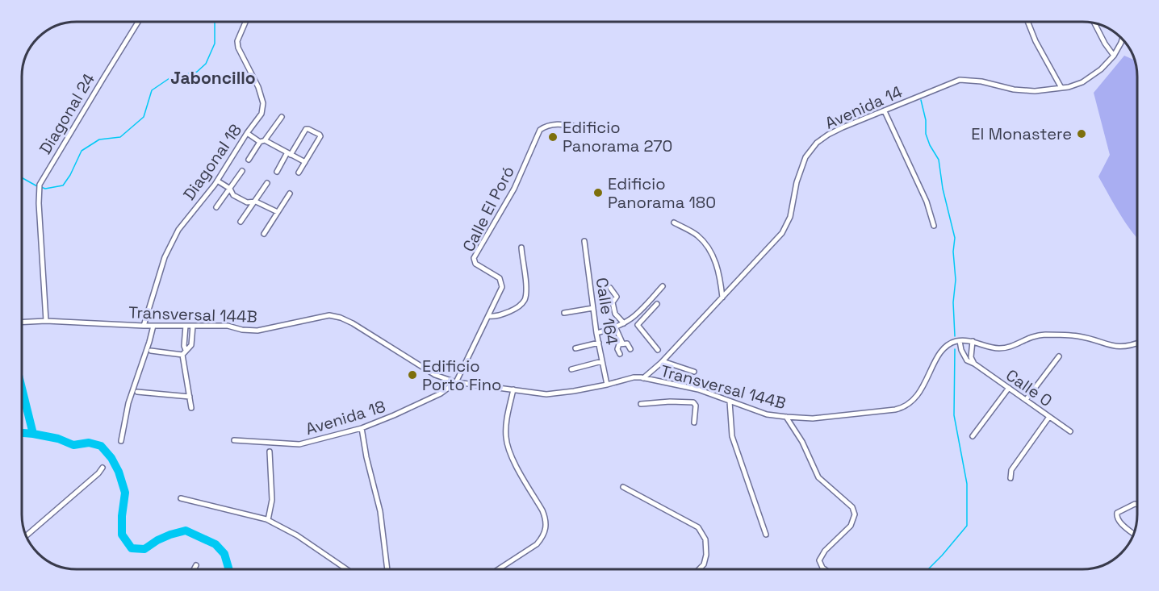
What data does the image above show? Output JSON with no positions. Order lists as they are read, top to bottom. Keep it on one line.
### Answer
{"streets":{"street":["Avenida 14","Diagonal 24","Diagonal 18","Calle El Poró","Calle 164","Transversal 144B","Calle 0","Avenida 18"]},"crossings":[["Avenida 14","Transversal 144B"],["Diagonal 24","Transversal 144B"],["Diagonal 18","Transversal 144B"],["Calle El Poró","Transversal 144B"],["Calle El Poró","Avenida 18"],["Calle 164","Transversal 144B"],["Transversal 144B","Calle 0"],["Transversal 144B","Avenida 18"]],"districts":["Jaboncillo"],"places":["El Monastere","Edificio Panorama 270","Edificio Panorama 180","Edificio Porto Fino"]}
